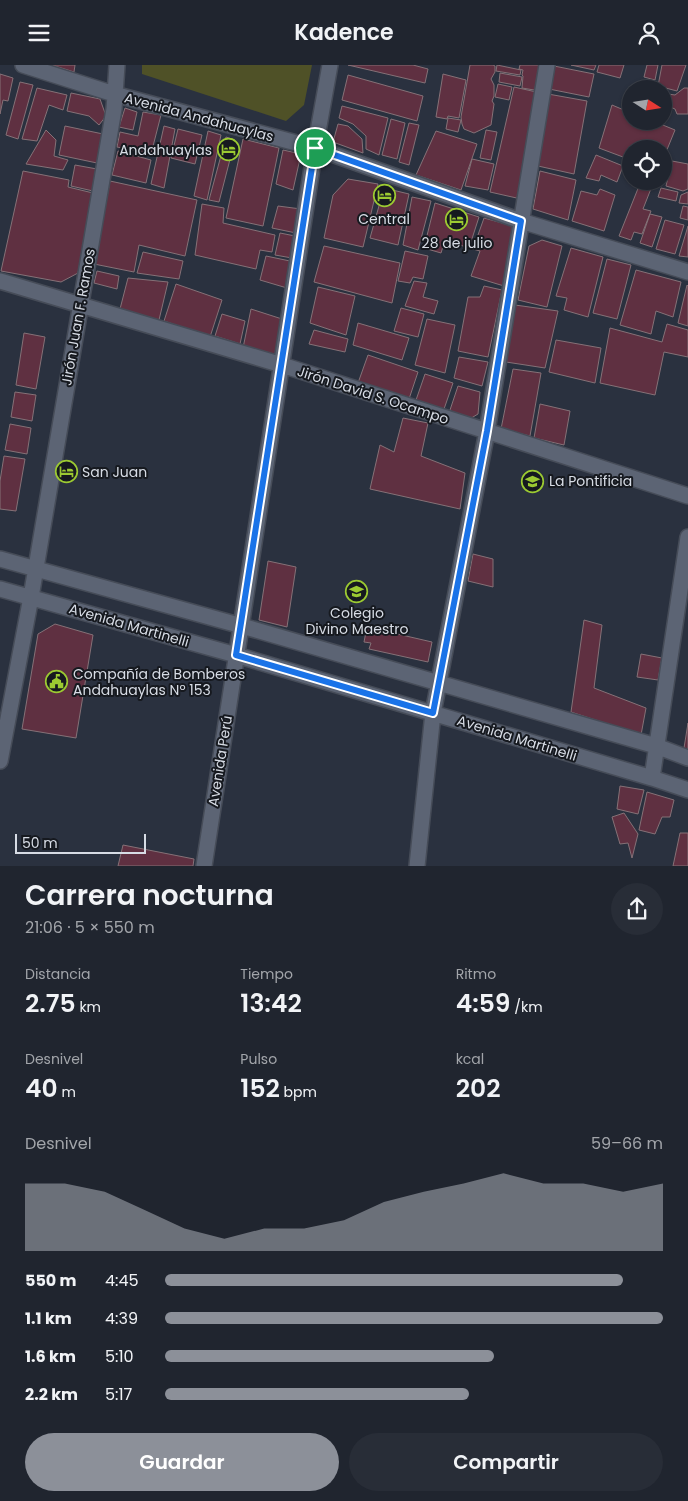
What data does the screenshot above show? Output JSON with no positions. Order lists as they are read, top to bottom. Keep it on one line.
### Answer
{"streets":{"street":["Avenida Andahuaylas","Jirón Juan F. Ramos","Jirón David S. Ocampo","Avenida Martinelli","Avenida Perú"]},"crossings":[["Avenida Andahuaylas","Jirón Juan F. Ramos"],["Avenida Andahuaylas","Avenida Perú"],["Jirón Juan F. Ramos","Jirón David S. Ocampo"],["Jirón Juan F. Ramos","Avenida Martinelli"],["Jirón David S. Ocampo","Avenida Perú"],["Avenida Martinelli","Avenida Perú"]],"places":{"hotel":["Andahuaylas","Central","28 de julio","San Juan"],"school or university":["La Pontificia","Colegio Divino Maestro"],"public building":["Compañía de Bomberos Andahuaylas Nº 153"]},"scale_bar":"50 m","north":"right","page":{"header":"Kadence","scale":"50 m","heading":["Carrera nocturna","21:06 · 5 × 550 m"],"stats":[["Distancia","2.75 km"],["Tiempo","13:42"],["Ritmo","4:59 /km"],["Desnivel","40 m"],["Pulso","152 bpm"],["kcal","202"]],"chart":["Desnivel","59–66 m"],"list":[{"name":"550 m","note":"4:45"},{"name":"1.1 km","note":"4:39"},{"name":"1.6 km","note":"5:10"},{"name":"2.2 km","note":"5:17"}],"buttons":["Guardar","Compartir"]}}
